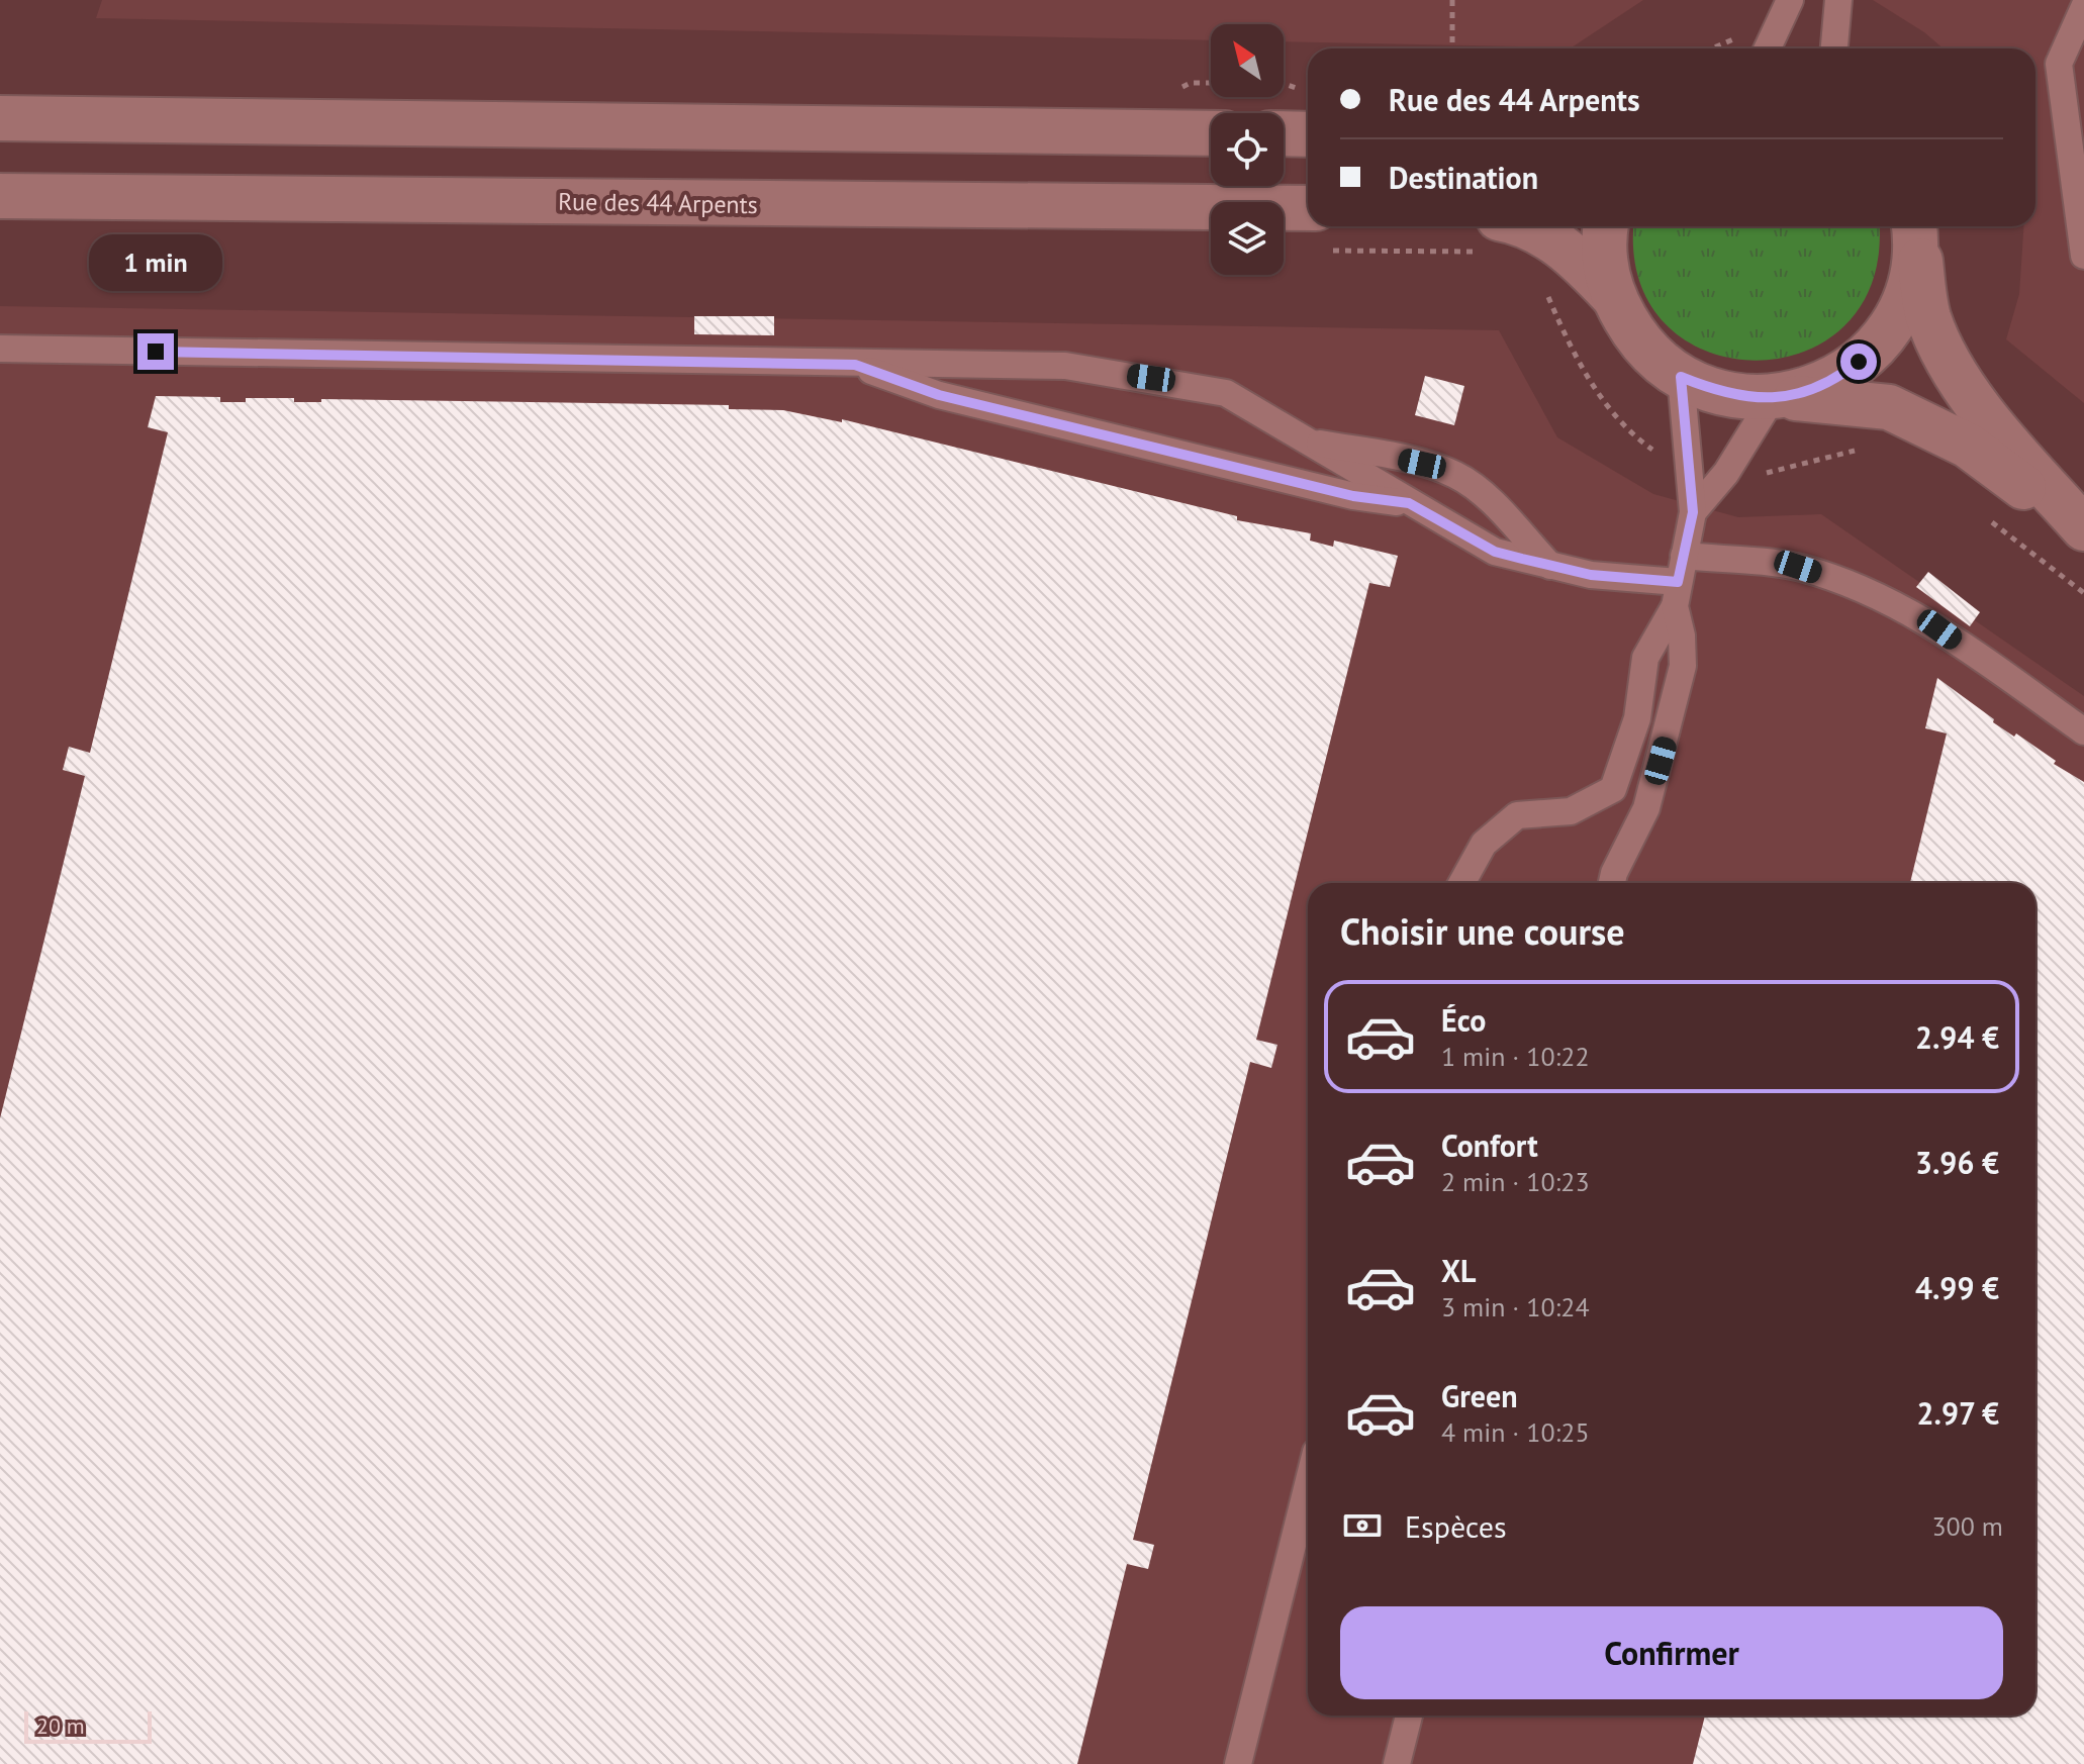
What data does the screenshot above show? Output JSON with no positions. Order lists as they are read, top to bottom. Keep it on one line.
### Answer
{"streets":{"street":["Rue des 44 Arpents"]},"scale_bar":"20 m","north":"top left","page":{"banner":["Rue des 44 Arpents","Destination"],"bubble":"1 min","heading":"Choisir une course","list":[{"name":"Éco","note":"1 min · 10:22","value":"2.94 €"},{"name":"Confort","note":"2 min · 10:23","value":"3.96 €"},{"name":"XL","note":"3 min · 10:24","value":"4.99 €"},{"name":"Green","note":"4 min · 10:25","value":"2.97 €"}],"pay":["Espèces","300 m"],"buttons":"Confirmer","scale":"20 m"}}
